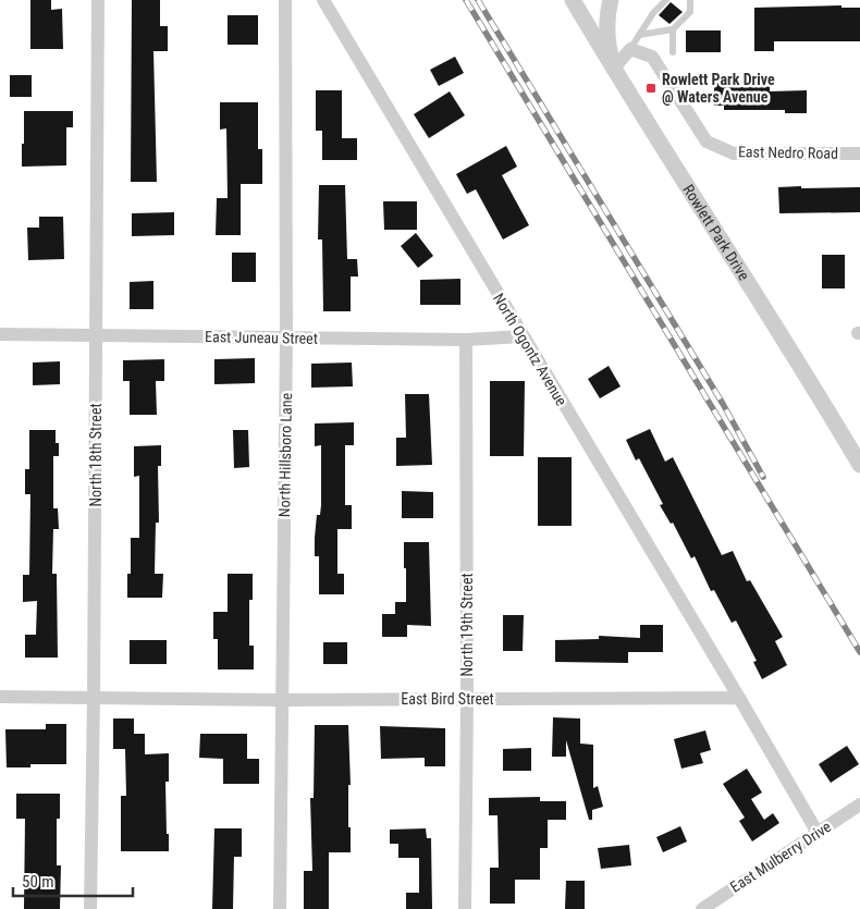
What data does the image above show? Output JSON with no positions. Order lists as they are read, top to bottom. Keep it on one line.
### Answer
{"streets":{"street":["East Nedro Road","Rowlett Park Drive","East Juneau Street","North Ogontz Avenue","North 18th Street","North Hillsboro Lane","North 19th Street","East Bird Street","East Mulberry Drive"]},"crossings":[["East Juneau Street","North Ogontz Avenue"],["East Juneau Street","North 18th Street"],["East Juneau Street","North Hillsboro Lane"],["East Juneau Street","North 19th Street"],["North Ogontz Avenue","East Bird Street"],["North 18th Street","East Bird Street"],["North Hillsboro Lane","East Bird Street"],["North 19th Street","East Bird Street"]],"places":{"transit":["Rowlett Park Drive @ Waters Avenue"]},"scale_bar":"50 m"}
